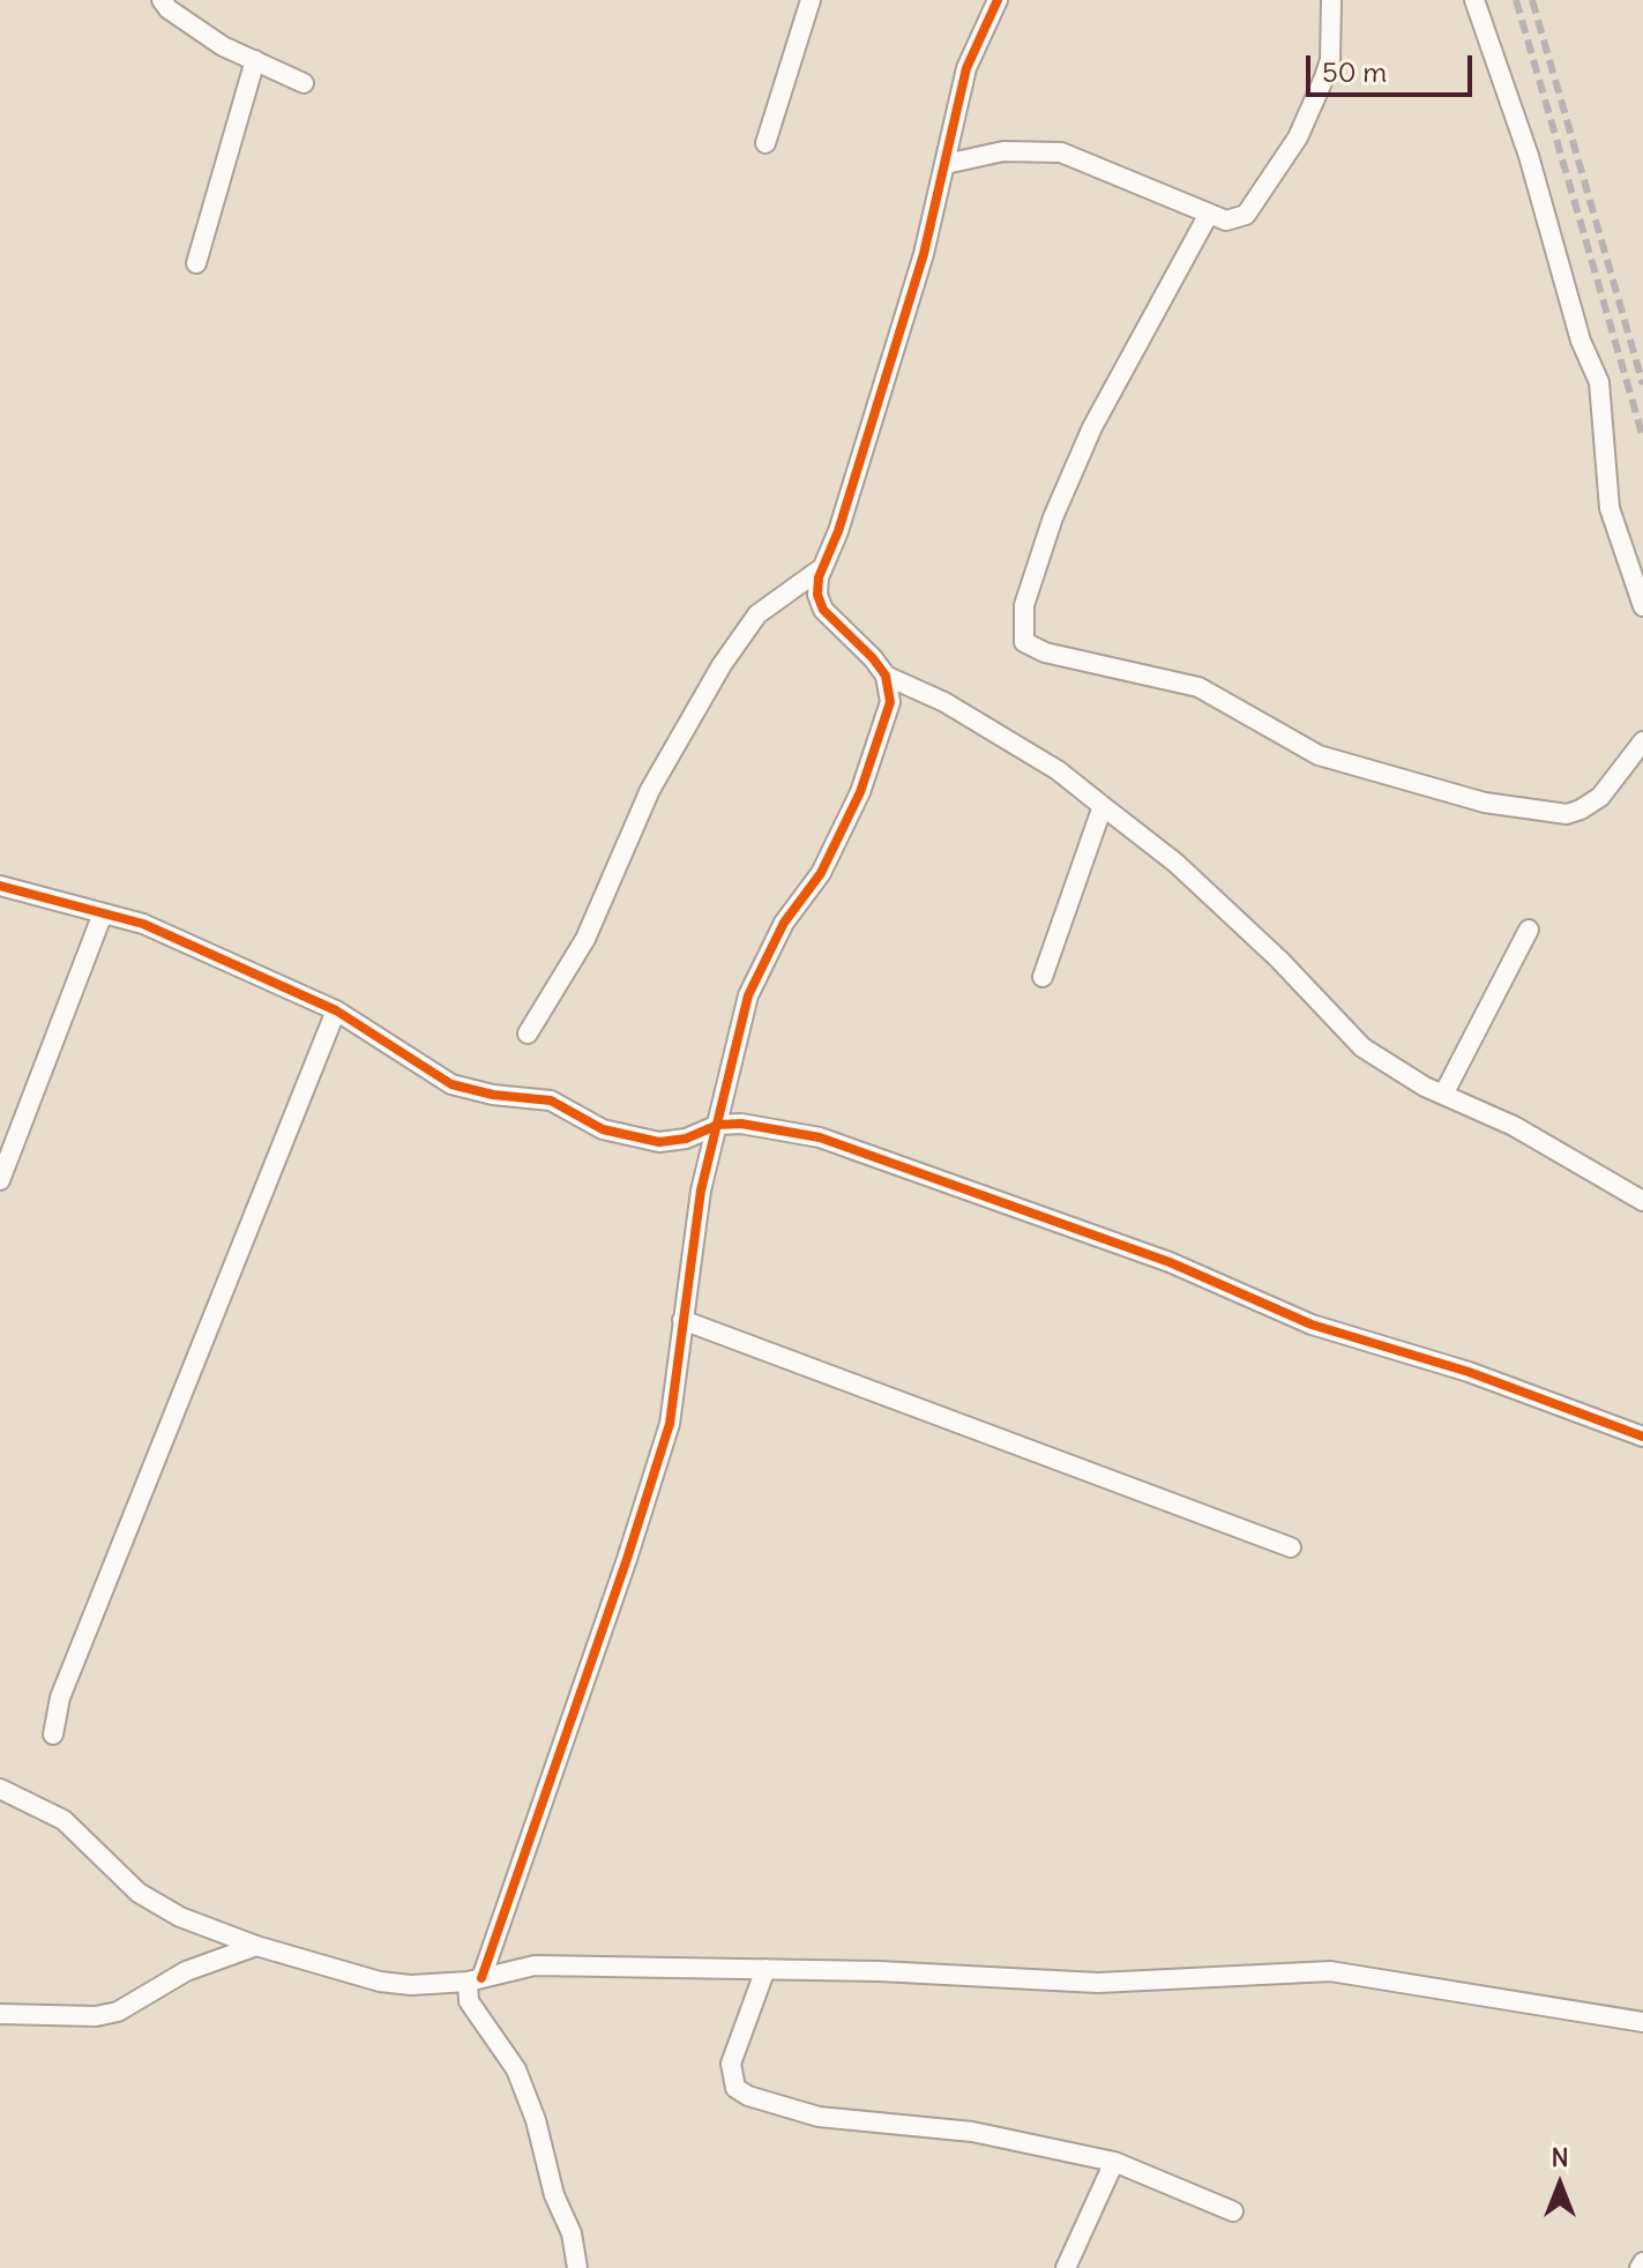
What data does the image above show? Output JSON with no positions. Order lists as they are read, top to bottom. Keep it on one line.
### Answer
{"scale_bar":"50 m","north":"top"}
